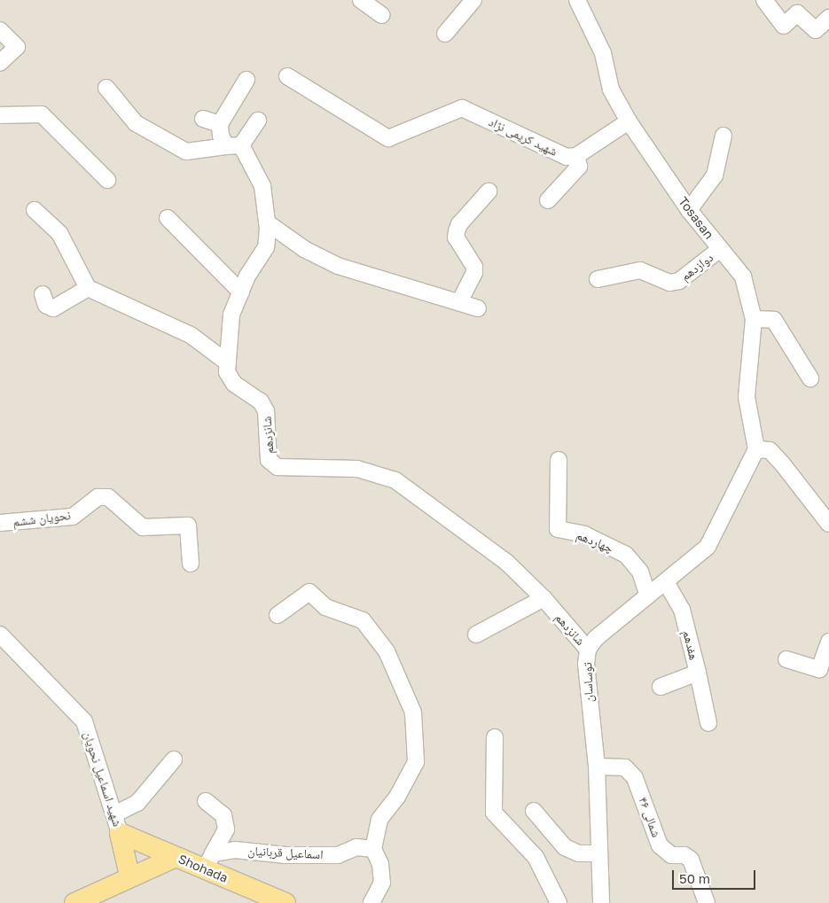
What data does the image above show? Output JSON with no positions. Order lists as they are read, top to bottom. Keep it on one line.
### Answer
{"streets":{"main road":["شهید اسماعیل نحویان","Shohada"],"street":["شهید کریمی نژاد","Tosasan","دوازدهم","شانزدهم","نحویان ششم","چهاردهم","هفدهم","توساسان","شمالی ۴۶","اسماعیل قربانیان"]},"crossings":[["Tosasan","دوازدهم"],["Tosasan","توساسان"],["شانزدهم","توساسان"],["چهاردهم","توساسان"],["هفدهم","توساسان"],["توساسان","شمالی ۴۶"],["شهید اسماعیل نحویان","Shohada"],["اسماعیل قربانیان","Shohada"]],"scale_bar":"50 m"}
